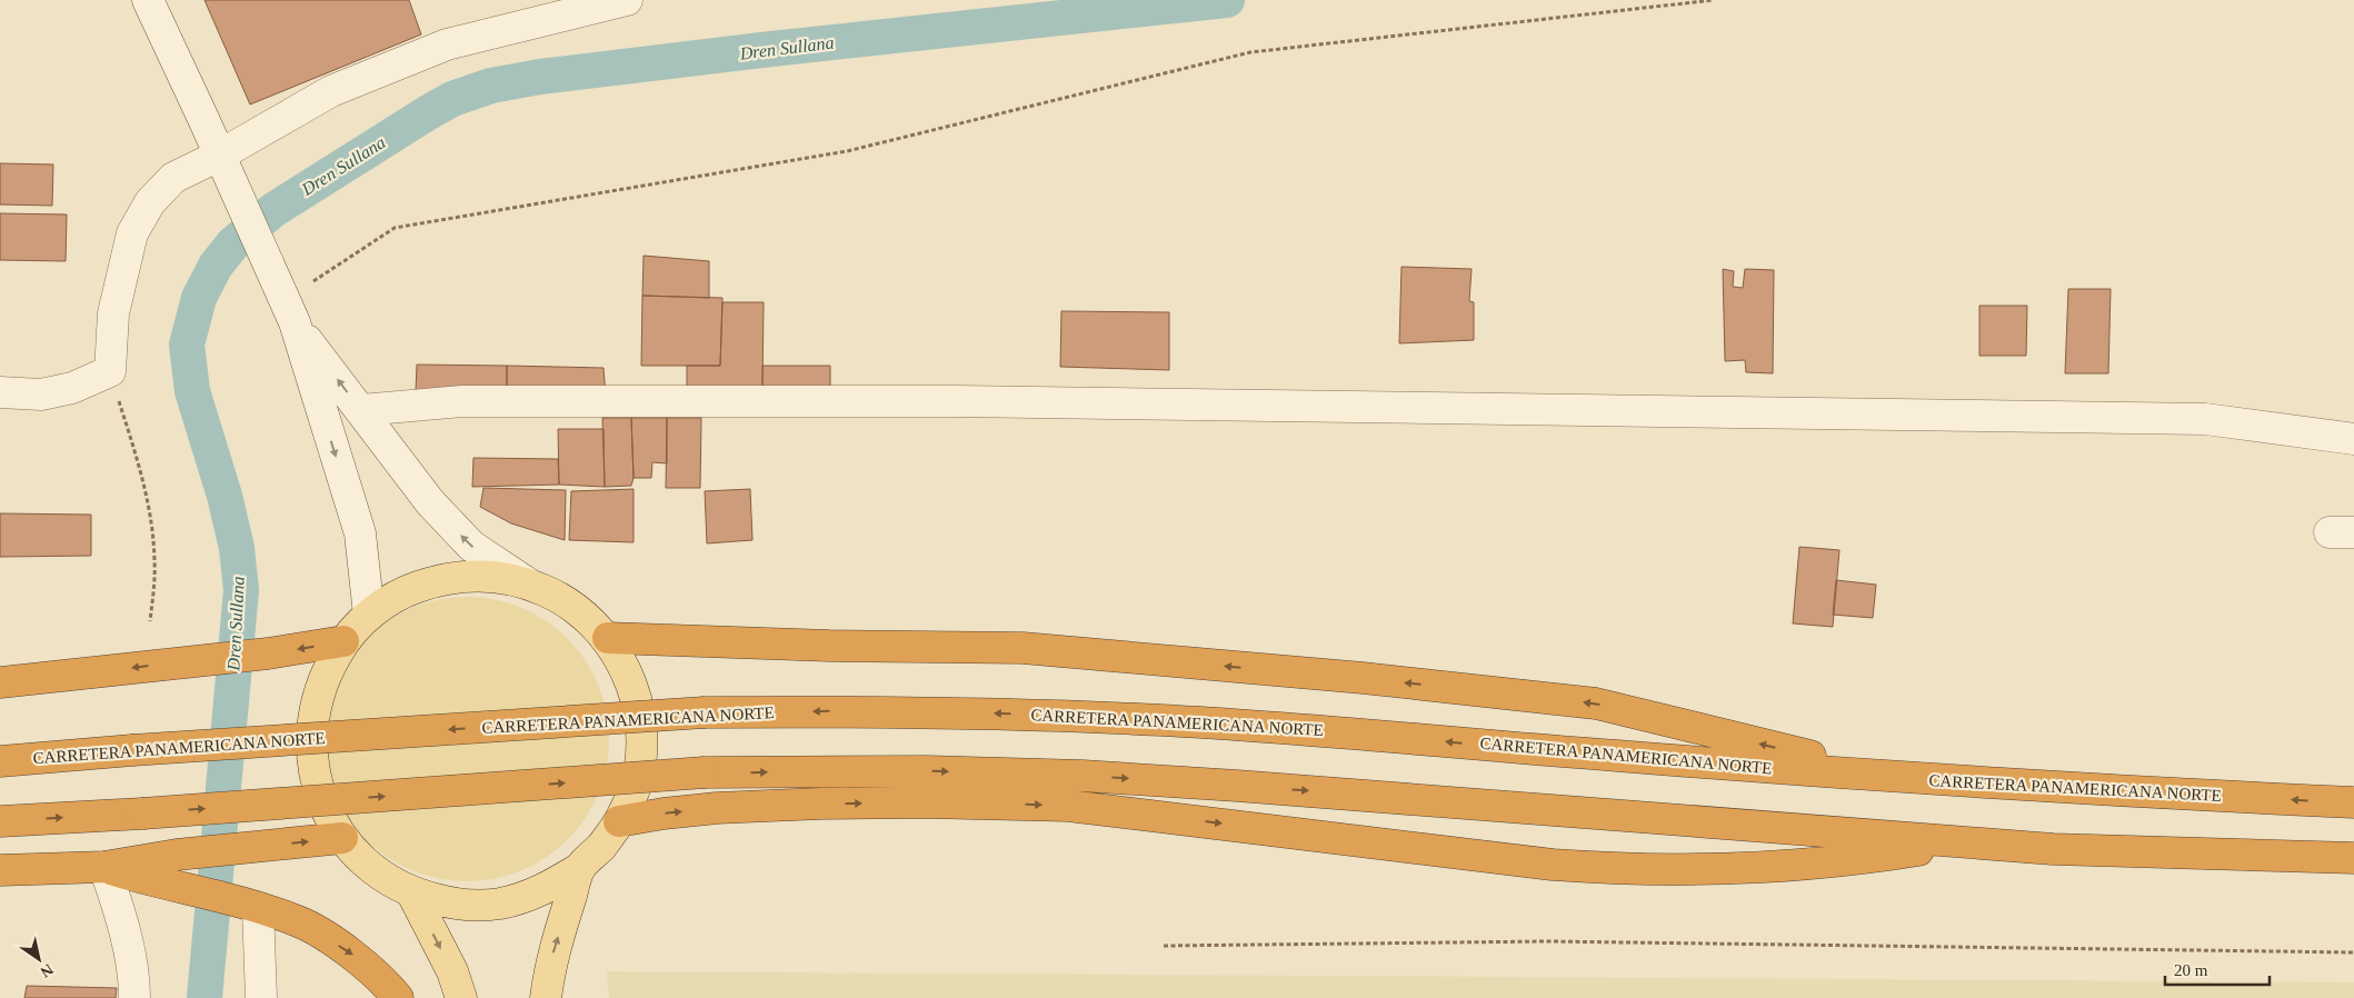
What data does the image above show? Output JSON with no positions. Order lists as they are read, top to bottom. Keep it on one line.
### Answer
{"streets":{"highway":["CARRETERA PANAMERICANA NORTE"]},"water":["Dren Sullana"],"scale_bar":"20 m","north":"bottom right"}
